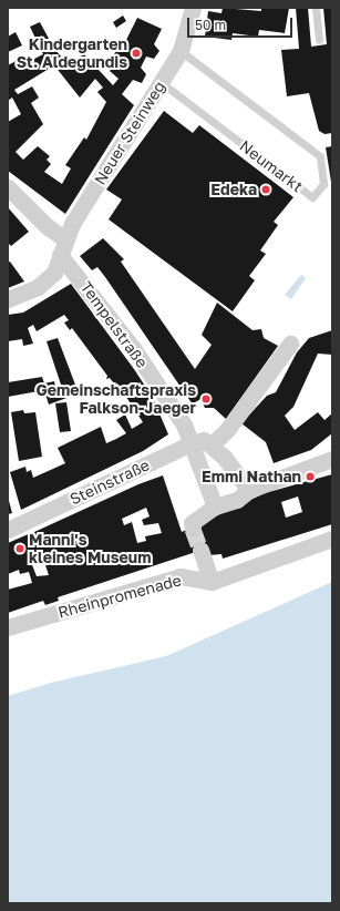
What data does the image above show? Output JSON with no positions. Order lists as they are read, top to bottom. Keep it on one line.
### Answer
{"streets":{"street":["Neuer Steinweg","Tempelstraße","Steinstraße","Rheinpromenade"],"lane":["Neumarkt"]},"crossings":[["Neuer Steinweg","Neumarkt"],["Neuer Steinweg","Tempelstraße"],["Tempelstraße","Steinstraße"]],"places":["Kindergarten St. Aldegundis","Edeka","Gemeinschaftspraxis Falkson-Jaeger","Emmi Nathan","Manni's kleines Museum"],"scale_bar":"50 m"}
